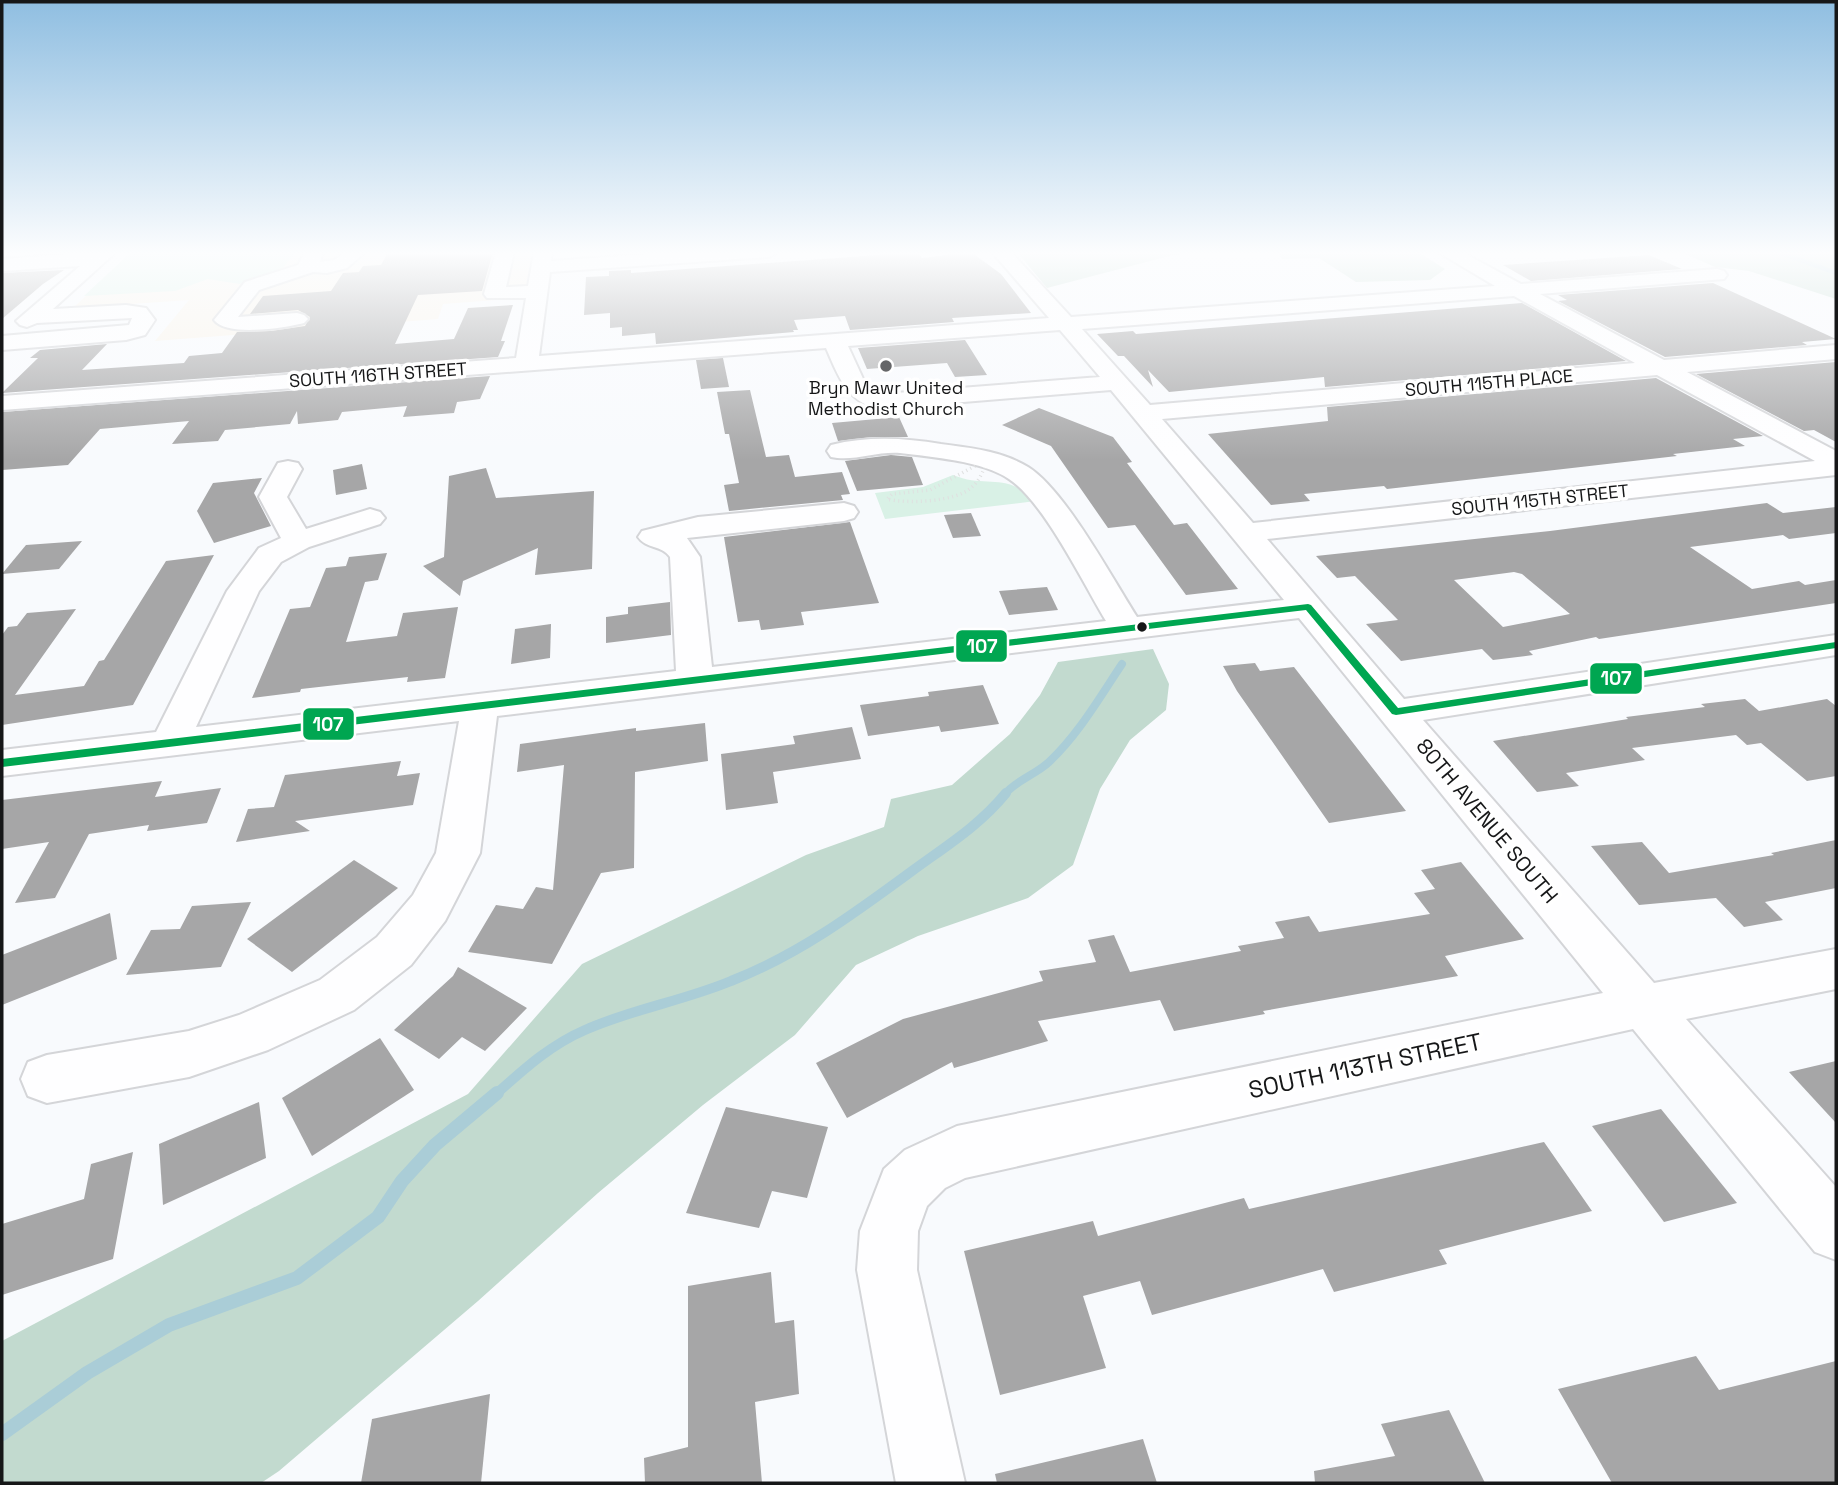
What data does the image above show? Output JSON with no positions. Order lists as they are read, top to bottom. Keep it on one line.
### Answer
{"streets":{"street":["SOUTH 116TH STREET","SOUTH 115TH PLACE","SOUTH 115TH STREET","80TH AVENUE SOUTH","SOUTH 113TH STREET"]},"crossings":[["SOUTH 116TH STREET","80TH AVENUE SOUTH"],["SOUTH 115TH PLACE","80TH AVENUE SOUTH"],["SOUTH 115TH STREET","80TH AVENUE SOUTH"],["80TH AVENUE SOUTH","SOUTH 113TH STREET"]],"places":["Bryn Mawr United Methodist Church"],"lines":["transit line 107"]}
